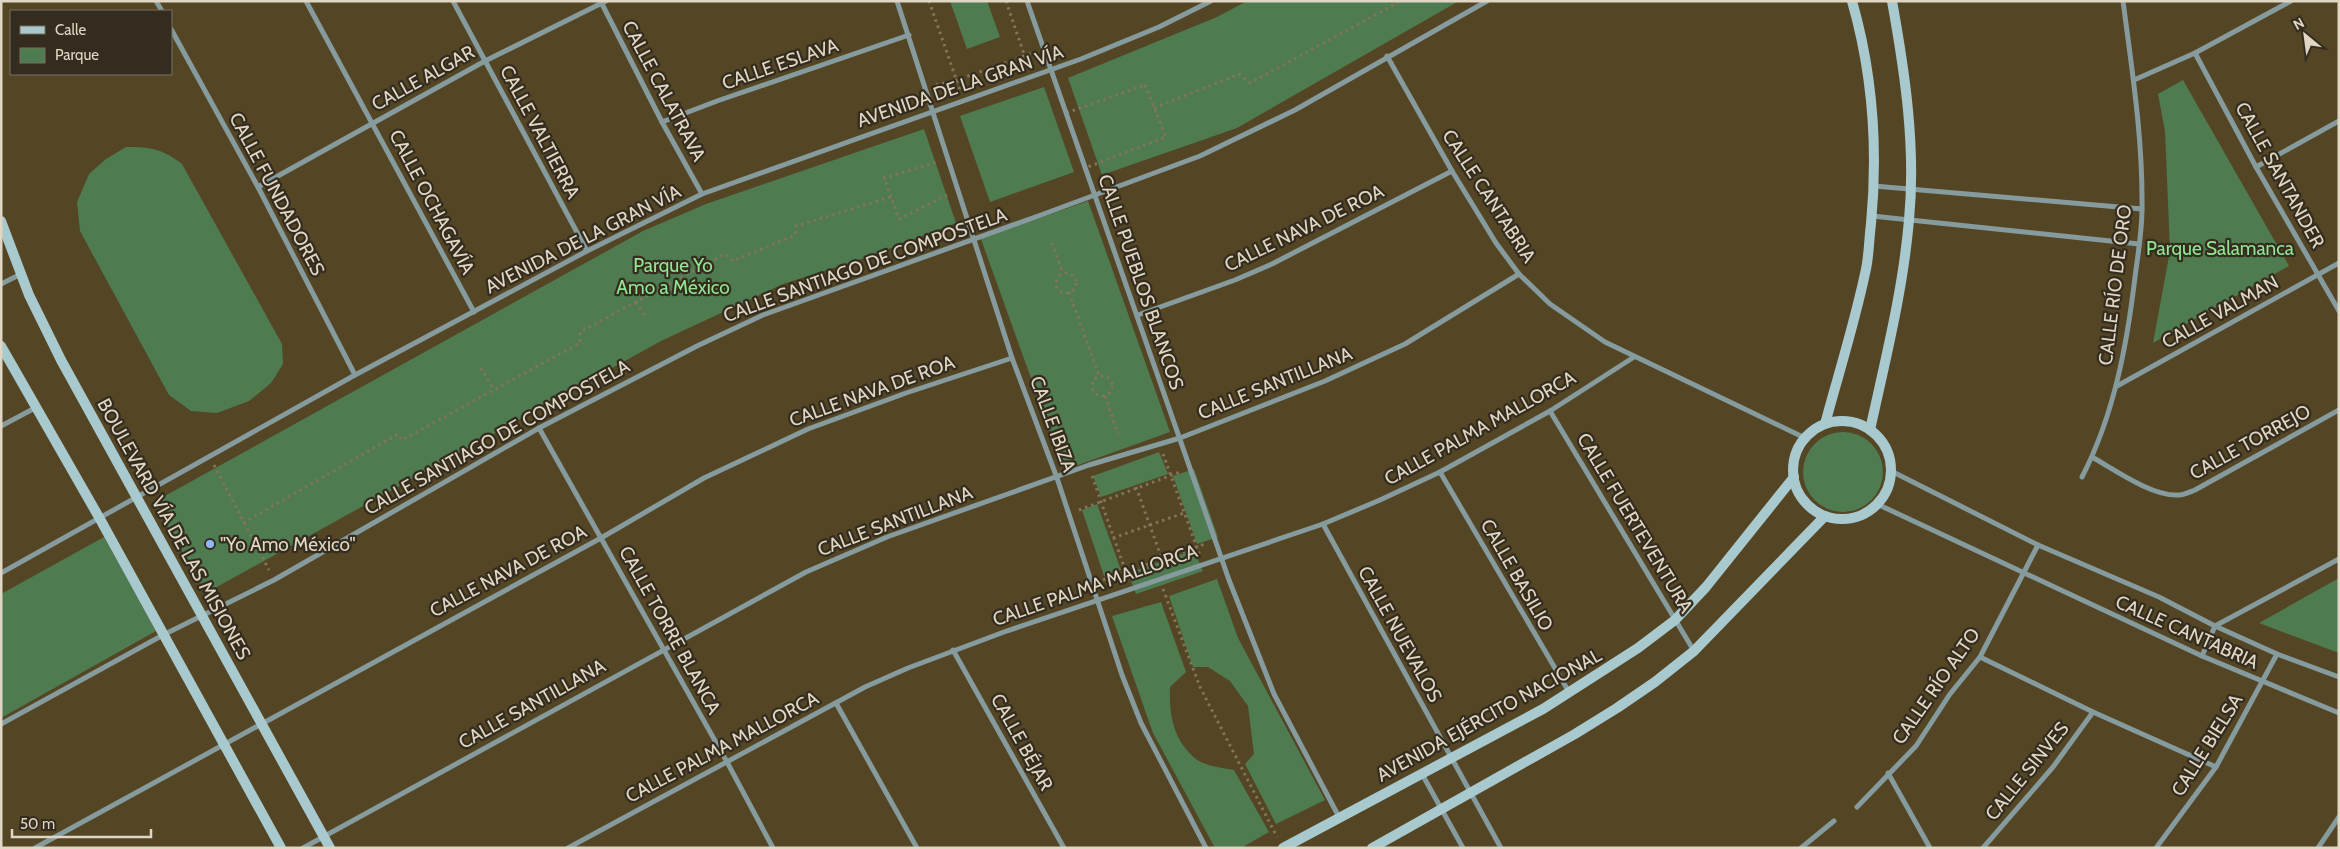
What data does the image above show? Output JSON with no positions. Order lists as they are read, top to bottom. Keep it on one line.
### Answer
{"streets":{"street":["CALLE ESLAVA","CALLE ALGAR","AVENIDA DE LA GRAN VÍA","CALLE CALATRAVA","CALLE VALTIERRA","CALLE SANTANDER","CALLE FUNDADORES","CALLE CANTABRIA","CALLE OCHAGAVÍA","CALLE NAVA DE ROA","CALLE SANTIAGO DE COMPOSTELA","CALLE PUEBLOS BLANCOS","CALLE RÍO DE ORO","CALLE VALMAN","CALLE SANTILLANA","CALLE IBIZA","CALLE PALMA MALLORCA","CALLE TORREJO","CALLE FUERTEVENTURA","BOULEVARD VÍA DE LAS MISIONES","CALLE BASILIO","CALLE TORRE BLANCA","CALLE NUEVALOS","CALLE RÍO ALTO","AVENIDA EJÉRCITO NACIONAL","CALLE BÉJAR","CALLE BIELSA","CALLE SINVES"]},"crossings":[["CALLE ESLAVA","CALLE CALATRAVA"],["CALLE ESLAVA","CALLE IBIZA"],["CALLE ALGAR","CALLE CALATRAVA"],["CALLE ALGAR","CALLE VALTIERRA"],["CALLE ALGAR","CALLE FUNDADORES"],["CALLE ALGAR","CALLE OCHAGAVÍA"],["AVENIDA DE LA GRAN VÍA","CALLE CALATRAVA"],["AVENIDA DE LA GRAN VÍA","CALLE VALTIERRA"],["AVENIDA DE LA GRAN VÍA","CALLE FUNDADORES"],["AVENIDA DE LA GRAN VÍA","CALLE OCHAGAVÍA"],["AVENIDA DE LA GRAN VÍA","CALLE PUEBLOS BLANCOS"],["AVENIDA DE LA GRAN VÍA","CALLE IBIZA"],["AVENIDA DE LA GRAN VÍA","BOULEVARD VÍA DE LAS MISIONES"],["CALLE SANTANDER","CALLE VALMAN"],["CALLE CANTABRIA","CALLE NAVA DE ROA"],["CALLE CANTABRIA","CALLE SANTIAGO DE COMPOSTELA"],["CALLE CANTABRIA","CALLE SANTILLANA"],["CALLE CANTABRIA","CALLE PALMA MALLORCA"],["CALLE CANTABRIA","CALLE RÍO ALTO"],["CALLE CANTABRIA","AVENIDA EJÉRCITO NACIONAL"],["CALLE CANTABRIA","CALLE BIELSA"],["CALLE NAVA DE ROA","CALLE PUEBLOS BLANCOS"],["CALLE NAVA DE ROA","CALLE IBIZA"],["CALLE NAVA DE ROA","BOULEVARD VÍA DE LAS MISIONES"],["CALLE NAVA DE ROA","CALLE TORRE BLANCA"],["CALLE SANTIAGO DE COMPOSTELA","CALLE PUEBLOS BLANCOS"],["CALLE SANTIAGO DE COMPOSTELA","CALLE IBIZA"],["CALLE SANTIAGO DE COMPOSTELA","BOULEVARD VÍA DE LAS MISIONES"],["CALLE SANTIAGO DE COMPOSTELA","CALLE TORRE BLANCA"],["CALLE PUEBLOS BLANCOS","CALLE SANTILLANA"],["CALLE PUEBLOS BLANCOS","CALLE PALMA MALLORCA"],["CALLE PUEBLOS BLANCOS","AVENIDA EJÉRCITO NACIONAL"],["CALLE RÍO DE ORO","CALLE VALMAN"],["CALLE RÍO DE ORO","CALLE TORREJO"],["CALLE SANTILLANA","CALLE IBIZA"],["CALLE SANTILLANA","BOULEVARD VÍA DE LAS MISIONES"],["CALLE SANTILLANA","CALLE TORRE BLANCA"],["CALLE IBIZA","CALLE PALMA MALLORCA"],["CALLE PALMA MALLORCA","CALLE FUERTEVENTURA"],["CALLE PALMA MALLORCA","CALLE BASILIO"],["CALLE PALMA MALLORCA","CALLE TORRE BLANCA"],["CALLE PALMA MALLORCA","CALLE NUEVALOS"],["CALLE PALMA MALLORCA","CALLE BÉJAR"],["CALLE FUERTEVENTURA","AVENIDA EJÉRCITO NACIONAL"],["CALLE BASILIO","AVENIDA EJÉRCITO NACIONAL"],["CALLE NUEVALOS","AVENIDA EJÉRCITO NACIONAL"]],"parks":["Parque Salamanca","Parque Yo Amo a México"],"places":["\"Yo Amo México\""],"legend":["Calle","Parque"],"scale_bar":"50 m","north":"top left"}
